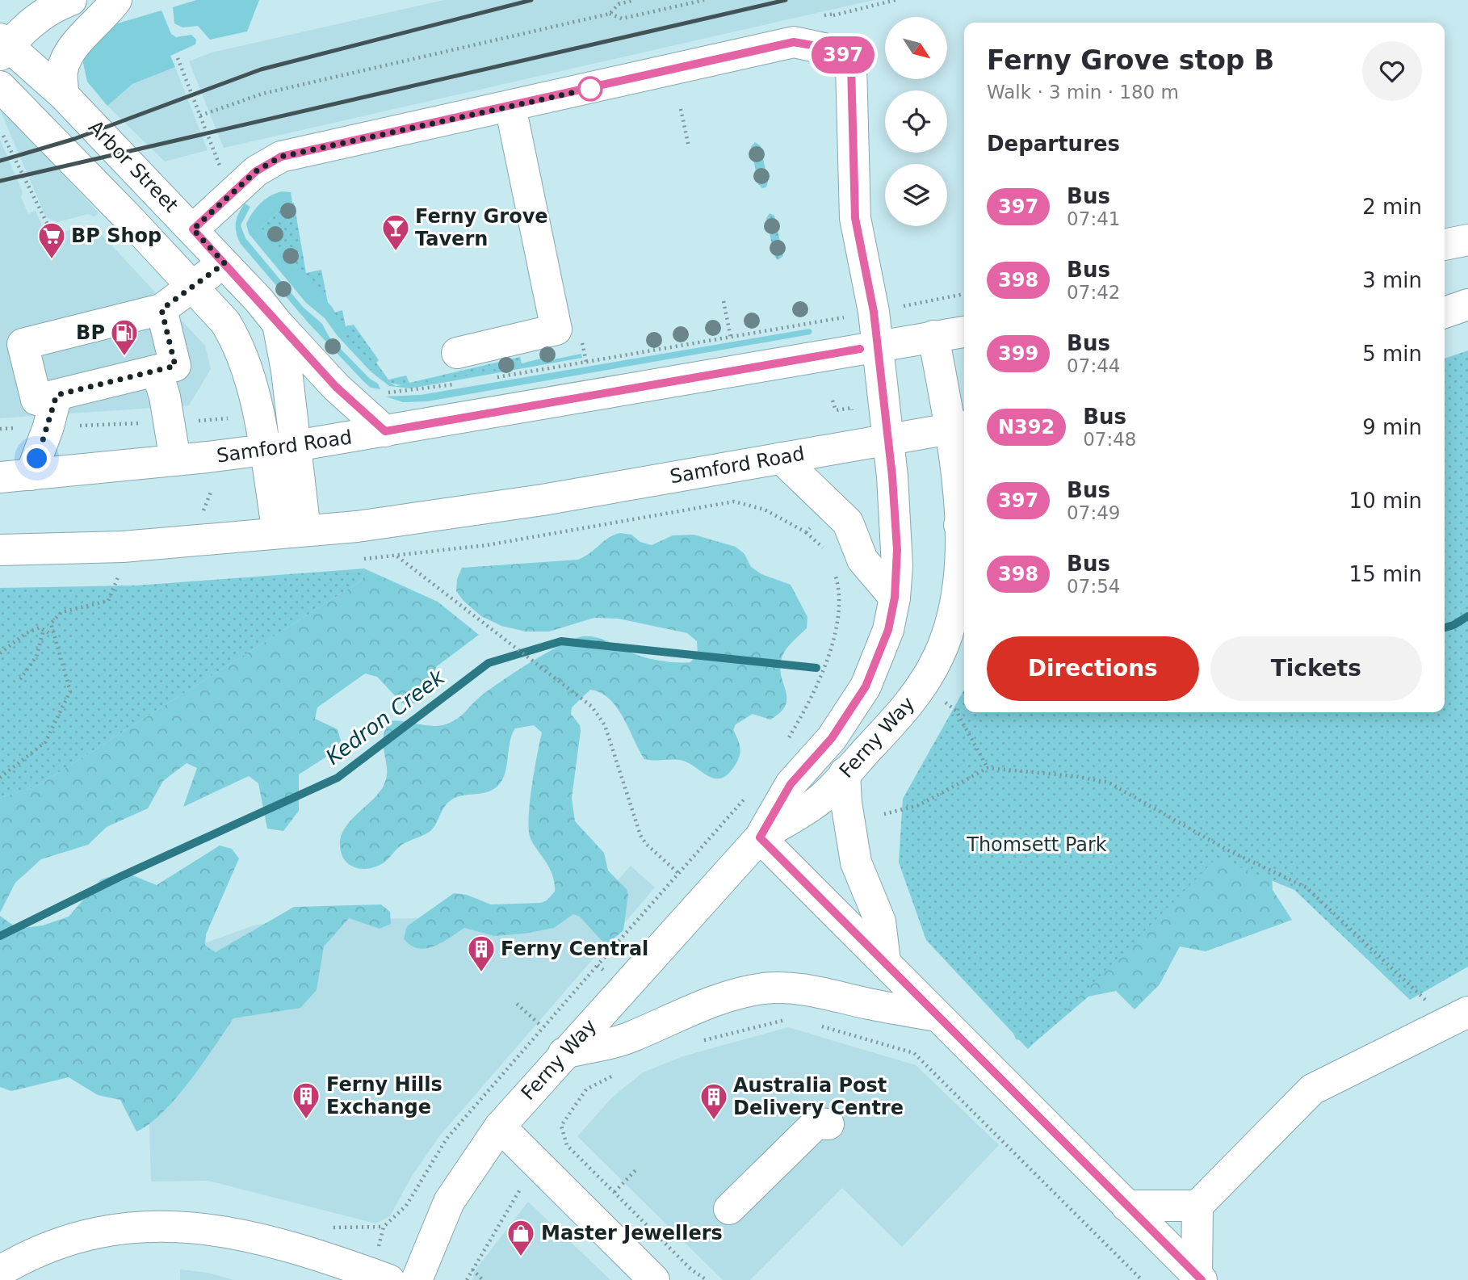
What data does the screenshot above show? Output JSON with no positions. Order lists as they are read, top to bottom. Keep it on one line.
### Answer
{"streets":{"street":["Arbor Street","Samford Road","Ferny Way"]},"crossings":[["Arbor Street","Samford Road"],["Arbor Street","Ferny Way"],["Samford Road","Ferny Way"]],"water":["Kedron Creek"],"parks":["Thomsett Park"],"places":{"bar":["Ferny Grove Tavern"],"supermarket":["BP Shop"],"fuel station":["BP"],"building":["Ferny Central","Ferny Hills Exchange","Australia Post Delivery Centre"],"shop":["Master Jewellers"]},"lines":["bus line 397"],"north":"bottom right","page":{"on_map":"397","heading":[["Ferny Grove stop B","Walk · 3 min · 180 m"],"Departures"],"list":[{"mark":"397","name":"Bus","note":"07:41","value":"2 min"},{"mark":"398","name":"Bus","note":"07:42","value":"3 min"},{"mark":"399","name":"Bus","note":"07:44","value":"5 min"},{"mark":"N392","name":"Bus","note":"07:48","value":"9 min"},{"mark":"397","name":"Bus","note":"07:49","value":"10 min"},{"mark":"398","name":"Bus","note":"07:54","value":"15 min"}],"buttons":["Directions","Tickets"]}}
